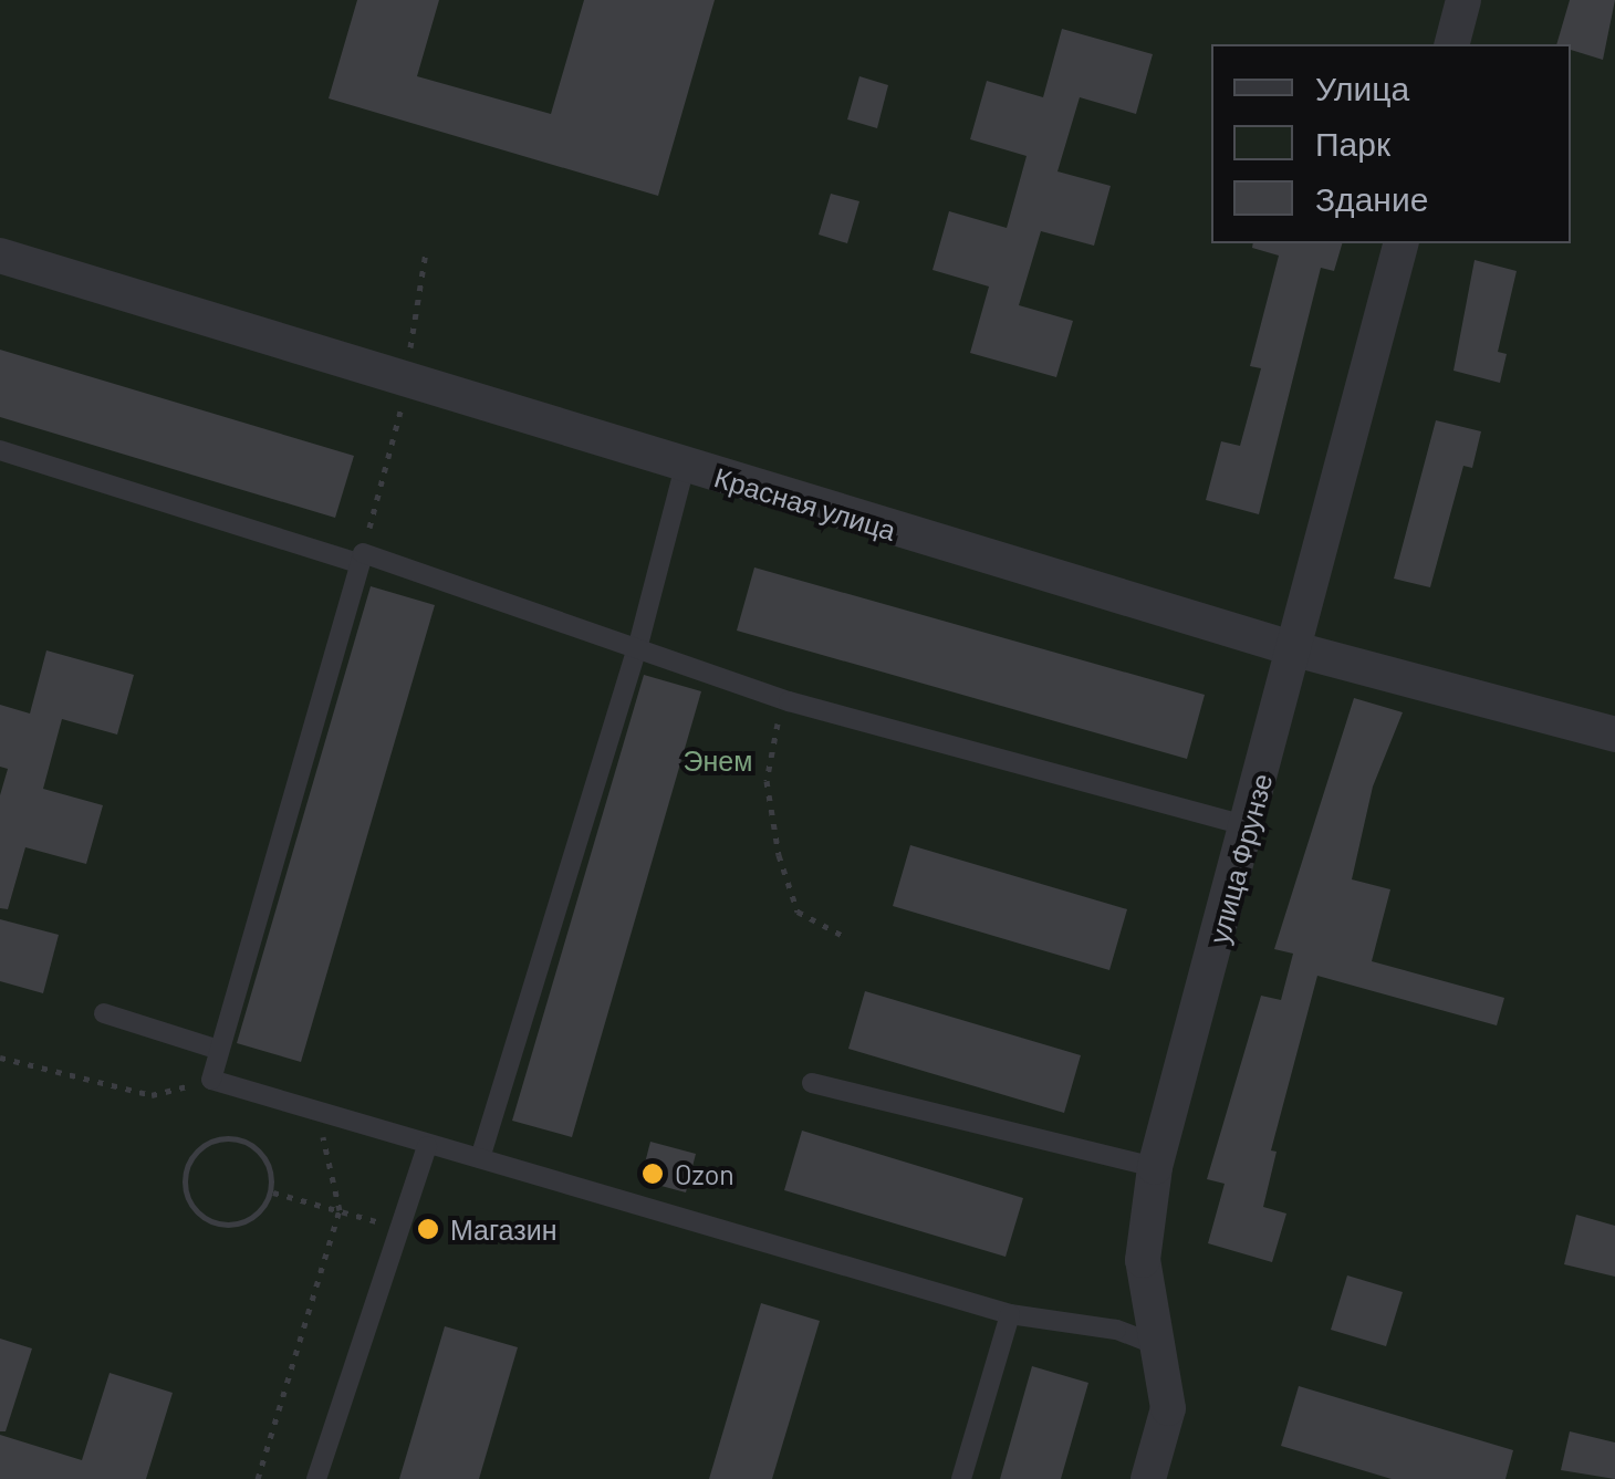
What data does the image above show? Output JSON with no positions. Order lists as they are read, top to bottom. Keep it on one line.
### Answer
{"streets":{"street":["Красная улица","улица Фрунзе"]},"crossings":[["Красная улица","улица Фрунзе"]],"parks":["Энем"],"places":["Ozon","Магазин"],"legend":["Улица","Парк","Здание"]}
